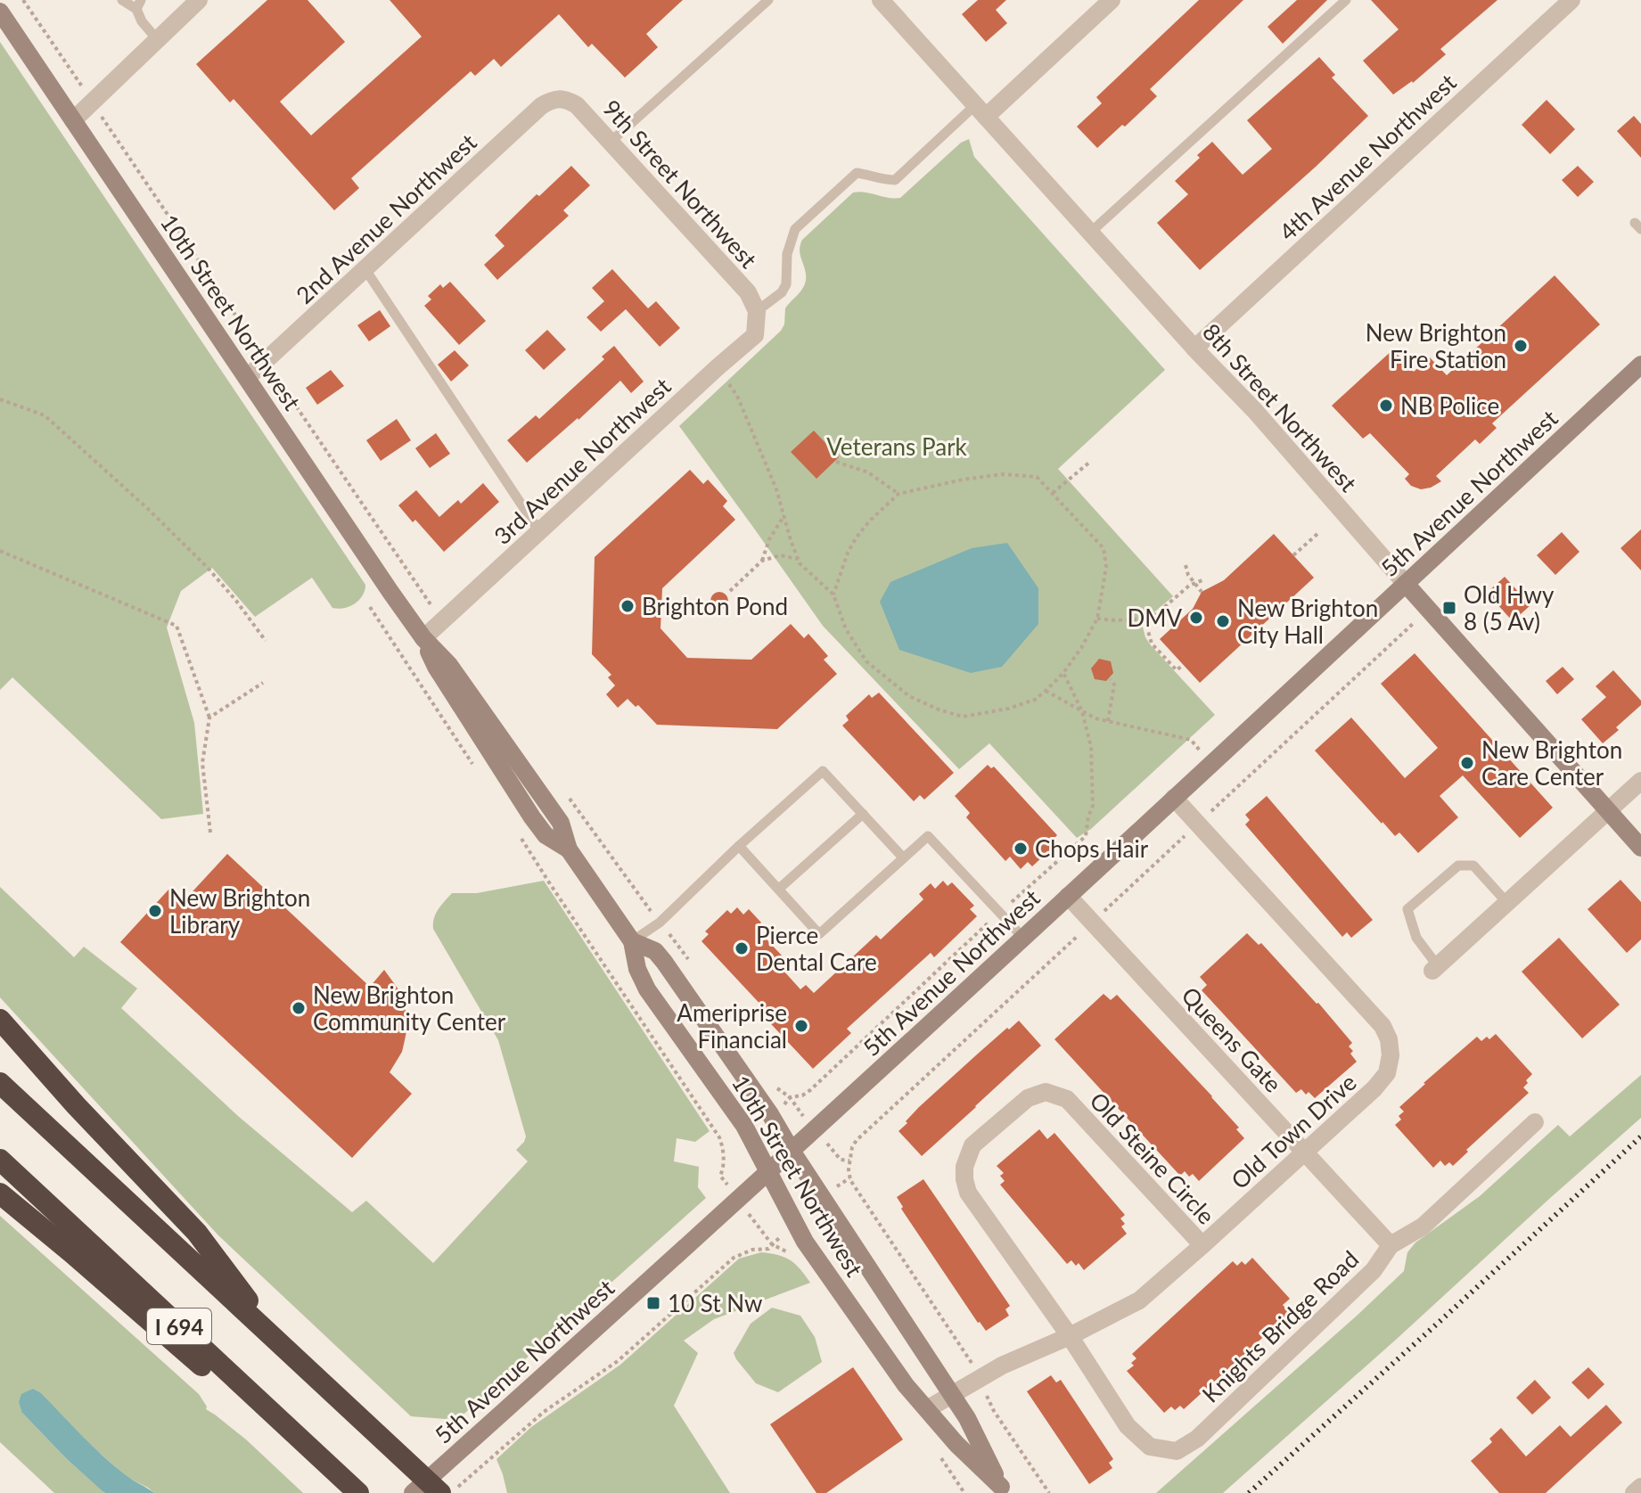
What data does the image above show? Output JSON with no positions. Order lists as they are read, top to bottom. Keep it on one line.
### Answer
{"streets":{"highway":["I 694"],"street":["4th Avenue Northwest","9th Street Northwest","2nd Avenue Northwest","10th Street Northwest","8th Street Northwest","3rd Avenue Northwest","5th Avenue Northwest","Queens Gate","Old Town Drive","Old Steine Circle","Knights Bridge Road"]},"crossings":[["4th Avenue Northwest","8th Street Northwest"],["9th Street Northwest","2nd Avenue Northwest"],["9th Street Northwest","3rd Avenue Northwest"],["2nd Avenue Northwest","10th Street Northwest"],["10th Street Northwest","3rd Avenue Northwest"],["10th Street Northwest","5th Avenue Northwest"],["10th Street Northwest","Old Town Drive"],["8th Street Northwest","5th Avenue Northwest"],["5th Avenue Northwest","Queens Gate"],["5th Avenue Northwest","Old Town Drive"],["Queens Gate","Old Town Drive"],["Queens Gate","Knights Bridge Road"],["Old Town Drive","Old Steine Circle"],["Old Town Drive","Knights Bridge Road"],["Old Steine Circle","Knights Bridge Road"]],"parks":["Veterans Park"],"places":{"other":["New Brighton Fire Station","NB Police","Brighton Pond","DMV","New Brighton City Hall","New Brighton Care Center","Chops Hair","New Brighton Library","Pierce Dental Care","New Brighton Community Center","Ameriprise Financial"],"transit":["Old Hwy 8 (5 Av)","10 St Nw"]}}
